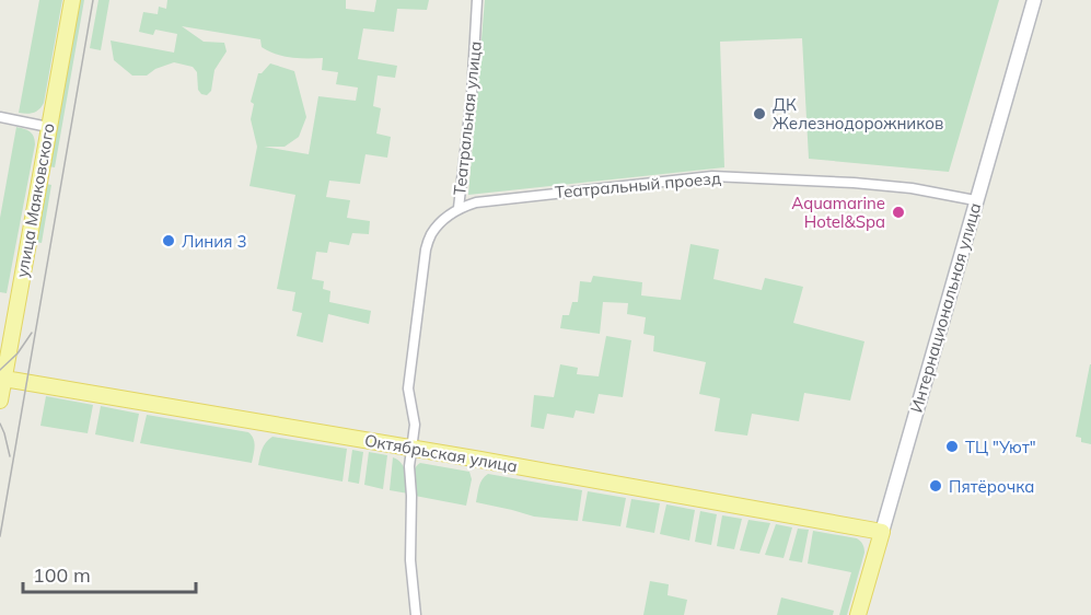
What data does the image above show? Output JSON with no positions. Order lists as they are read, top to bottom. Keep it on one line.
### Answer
{"streets":{"main road":["улица Маяковского","Интернациональная улица","Октябрьская улица"],"street":["Театральная улица","Театральный проезд"]},"crossings":[["Театральная улица","Театральный проезд"],["Театральная улица","Октябрьская улица"],["Театральный проезд","Интернациональная улица"],["улица Маяковского","Октябрьская улица"],["Интернациональная улица","Октябрьская улица"]],"places":["ДК Железнодорожников","Aquamarine Hotel&Spa","Линия 3","ТЦ \"Уют\"","Пятёрочка"],"scale_bar":"100 m"}
